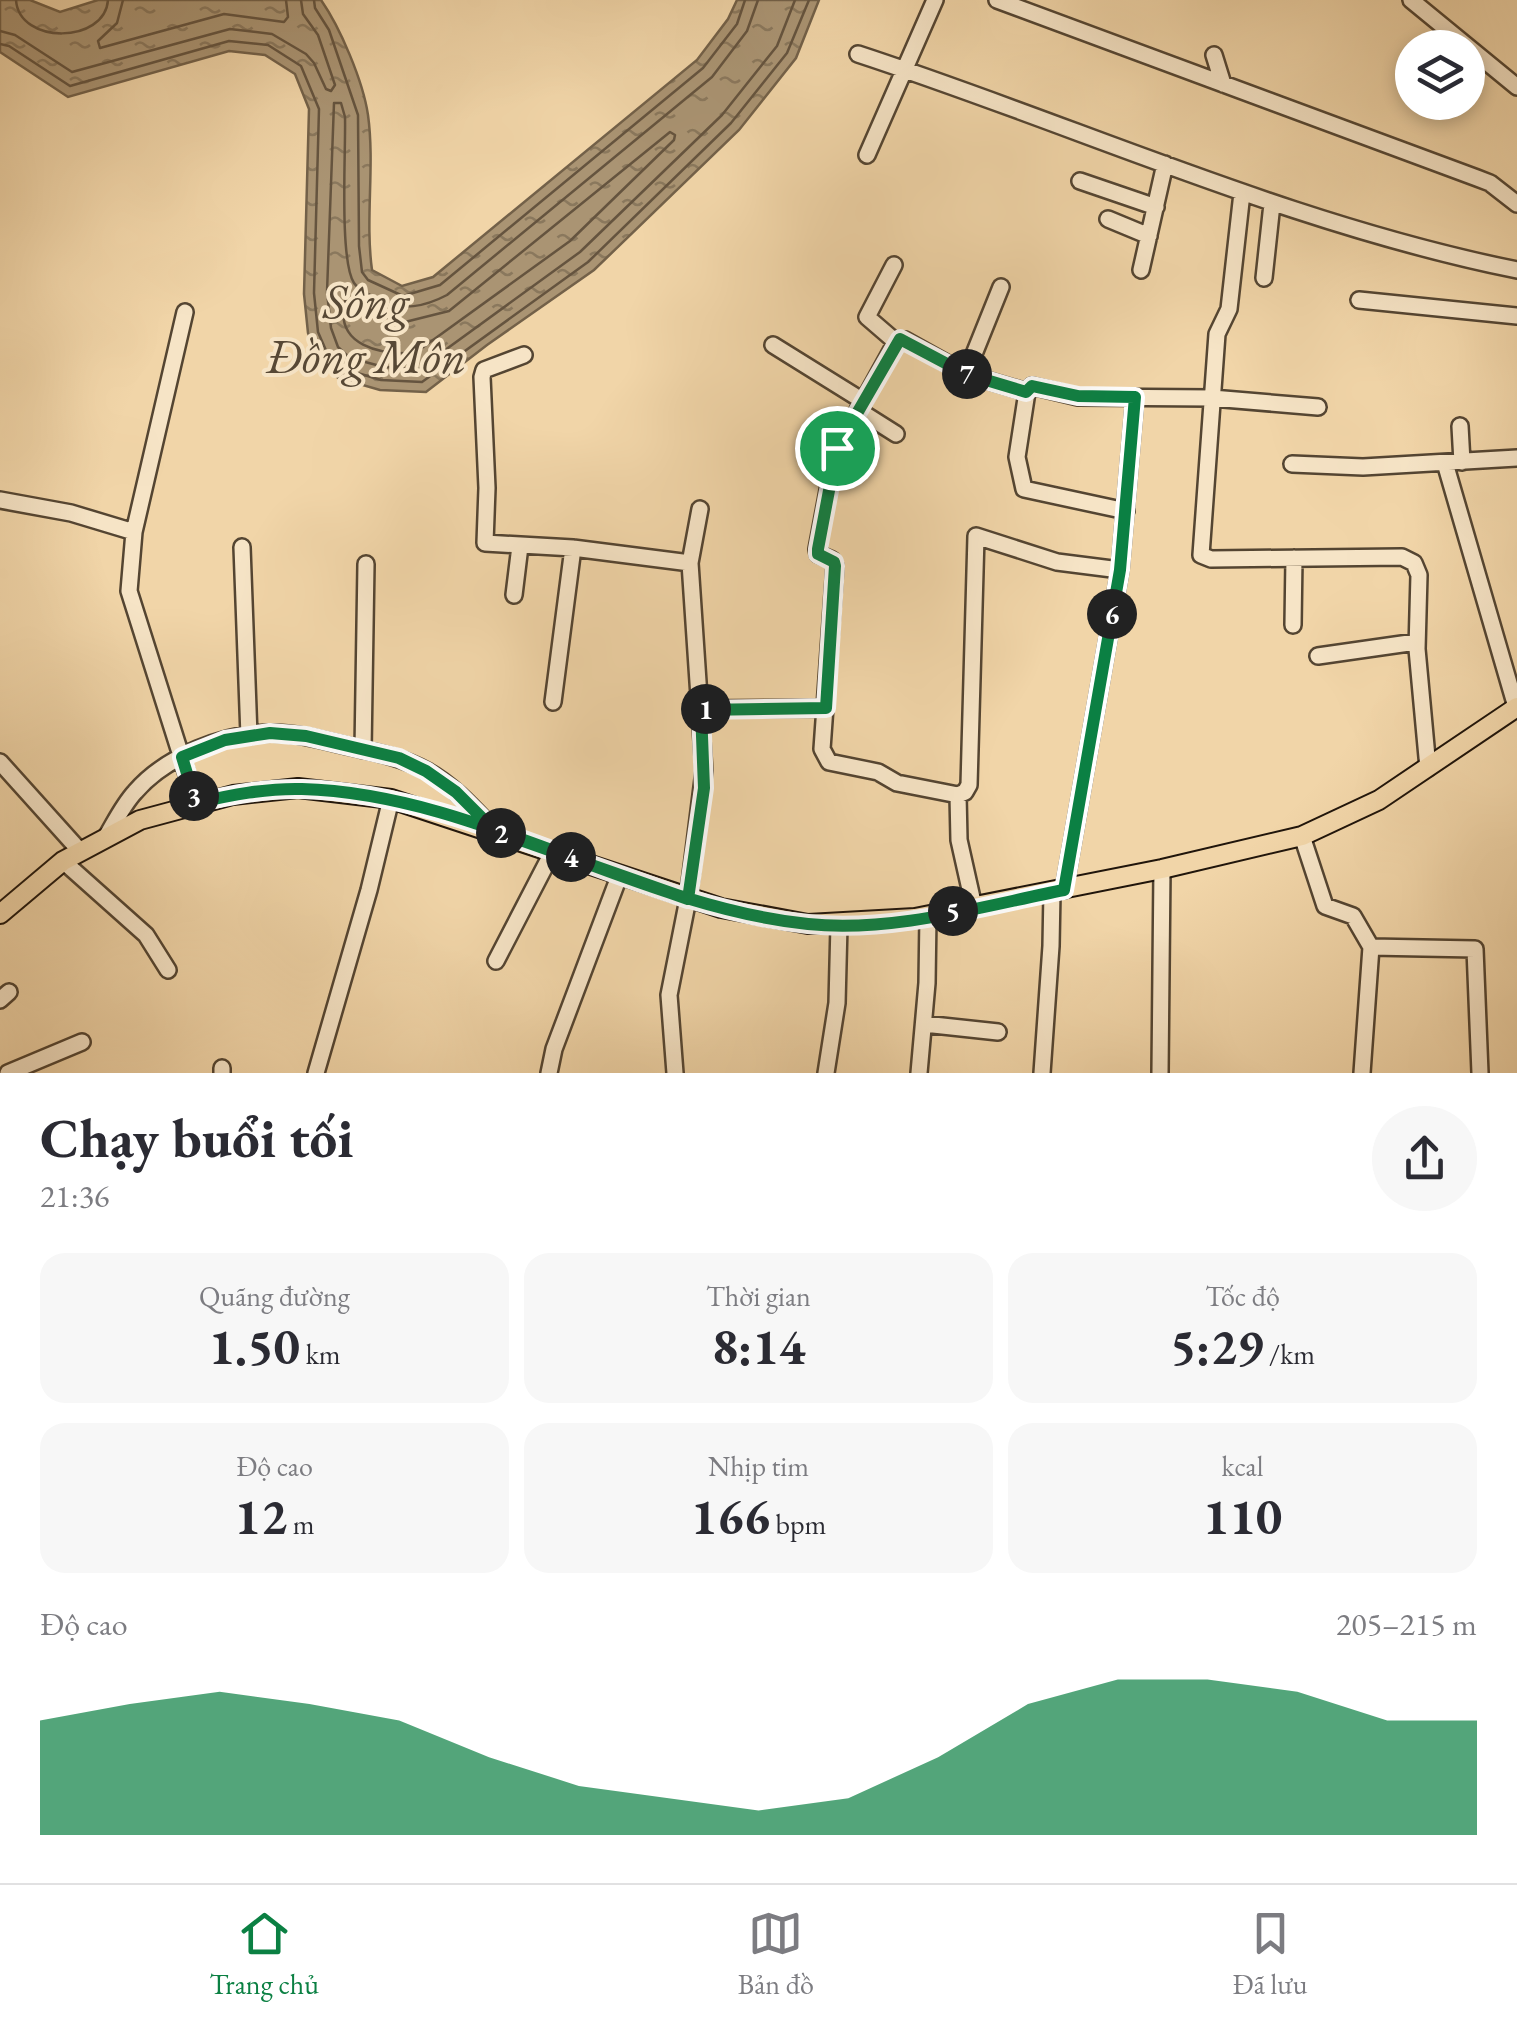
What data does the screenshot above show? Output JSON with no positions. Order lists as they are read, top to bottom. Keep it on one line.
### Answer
{"water":["Sông Đồng Môn"],"page":{"pins":["7","6","1","3","2","4","5"],"heading":["Chạy buổi tối","21:36"],"stats":[["Quãng đường","1.50 km"],["Thời gian","8:14"],["Tốc độ","5:29 /km"],["Độ cao","12 m"],["Nhịp tim","166 bpm"],["kcal","110"]],"chart":["Độ cao","205–215 m"],"tabs":["Trang chủ","Bản đồ","Đã lưu"]}}
